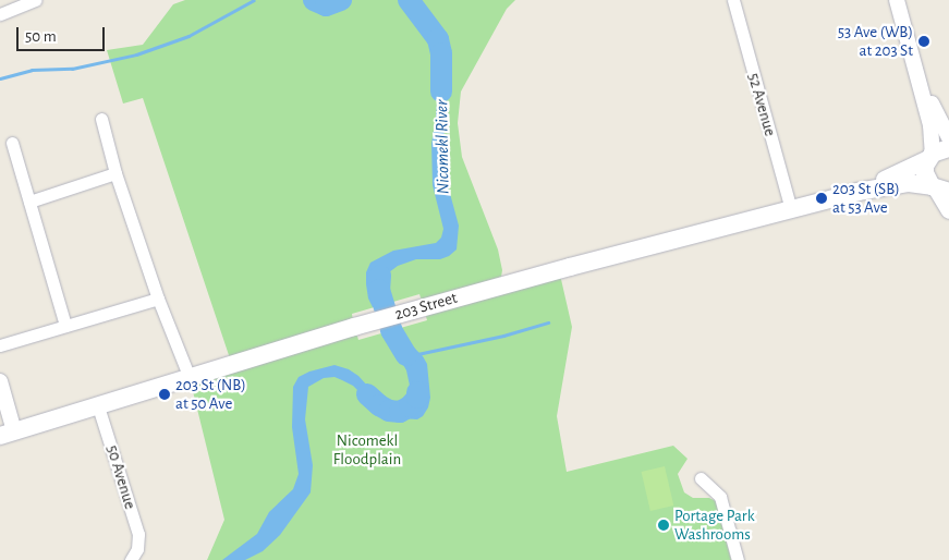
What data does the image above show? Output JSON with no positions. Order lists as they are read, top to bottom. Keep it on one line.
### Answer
{"streets":{"main road":["203 Street"],"street":["52 Avenue","50 Avenue"]},"crossings":[["52 Avenue","203 Street"],["203 Street","50 Avenue"]],"water":["Nicomekl River"],"parks":["Nicomekl Floodplain"],"places":["53 Ave (WB) at 203 St","203 St (SB) at 53 Ave","203 St (NB) at 50 Ave","Portage Park Washrooms"],"scale_bar":"50 m"}
